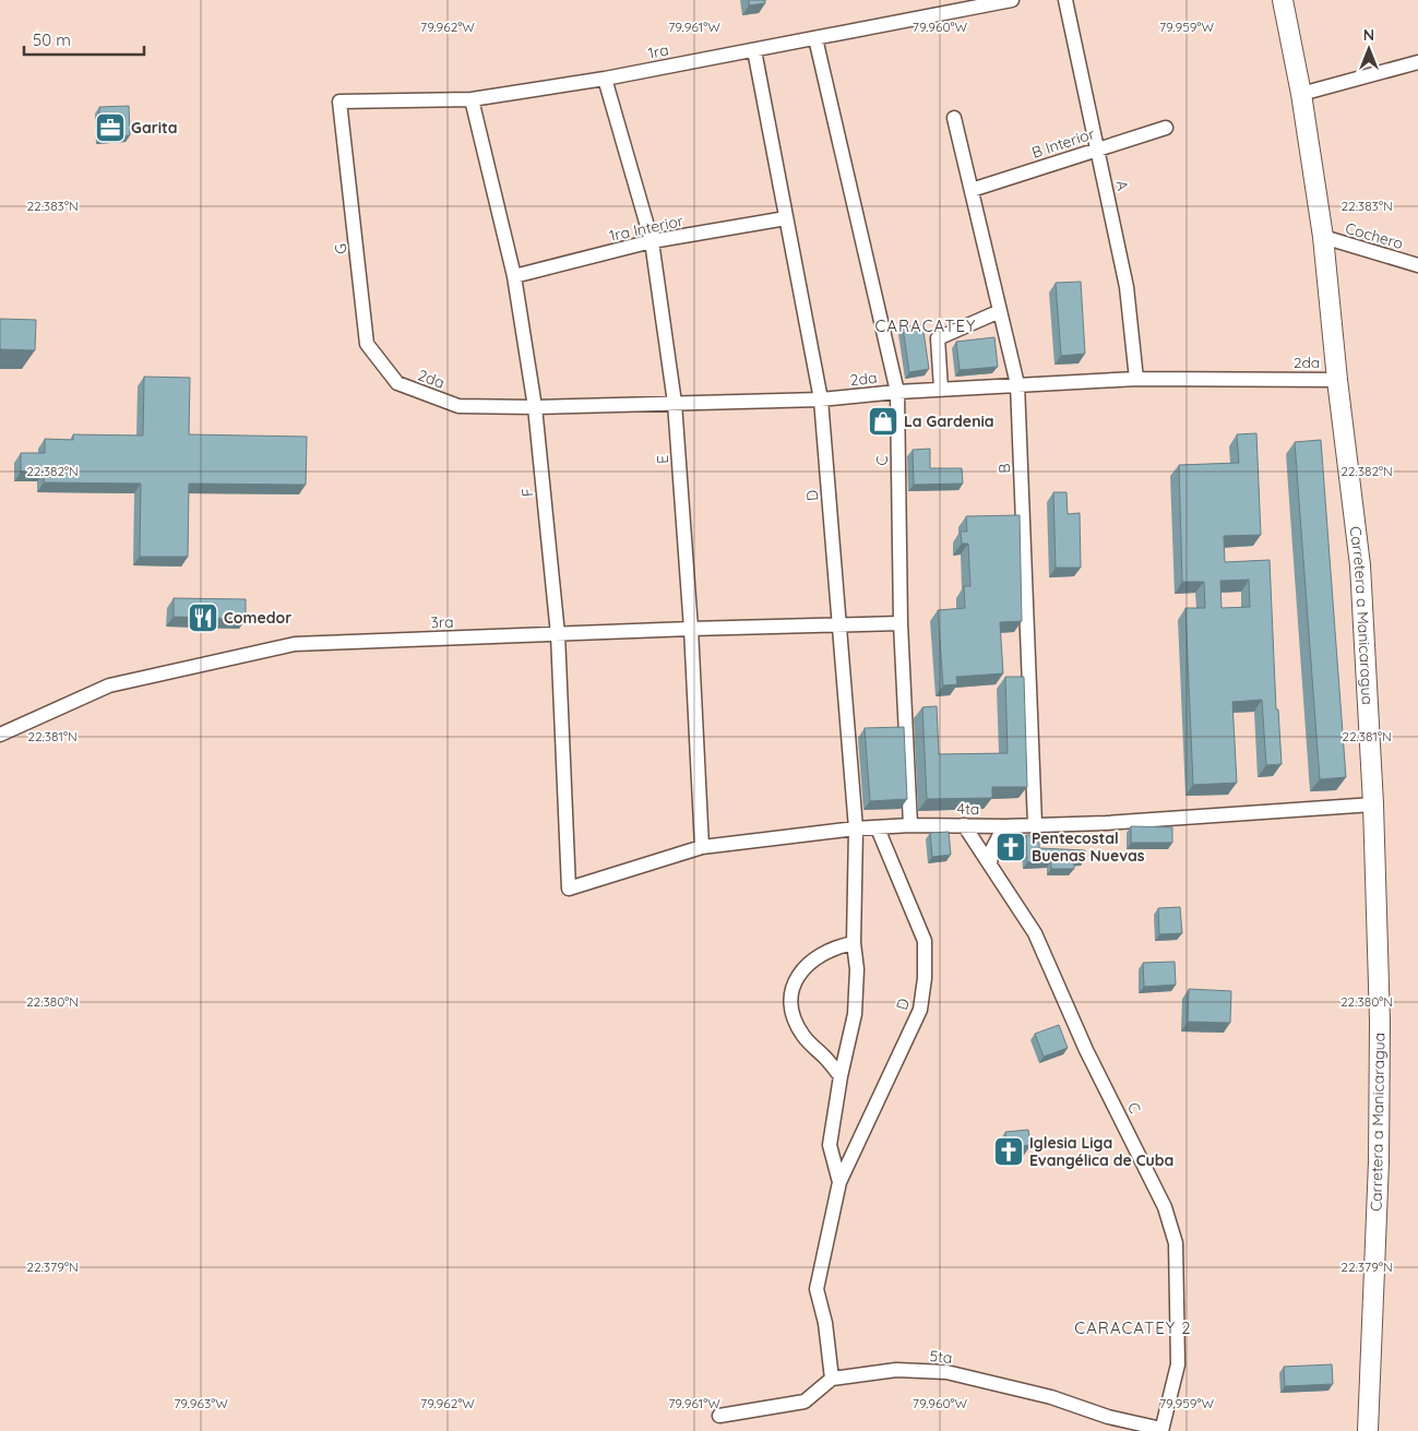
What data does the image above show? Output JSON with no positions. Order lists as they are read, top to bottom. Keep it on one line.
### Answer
{"streets":{"main road":["Carretera a Manicaragua"],"street":["1ra","B Interior","A","1ra Interior","Cochero","G","2da","E","C","B","F","D","3ra","4ta","5ta"]},"crossings":[["1ra","G"],["1ra","E"],["1ra","C"],["1ra","F"],["1ra","D"],["B Interior","A"],["B Interior","B"],["A","2da"],["1ra Interior","E"],["1ra Interior","F"],["1ra Interior","D"],["Cochero","Carretera a Manicaragua"],["G","2da"],["2da","E"],["2da","C"],["2da","B"],["2da","F"],["2da","D"],["2da","Carretera a Manicaragua"],["E","3ra"],["E","4ta"],["C","3ra"],["C","4ta"],["C","5ta"],["B","4ta"],["F","3ra"],["F","4ta"],["D","3ra"],["D","4ta"],["D","5ta"],["Carretera a Manicaragua","4ta"]],"districts":["CARACATEY","CARACATEY 2"],"places":{"office":["Garita"],"shop":["La Gardenia"],"restaurant":["Comedor"],"church":["Pentecostal Buenas Nuevas","Iglesia Liga Evangélica de Cuba"]},"scale_bar":"50 m","north":"top","coordinates":["79.962°W","79.961°W","79.960°W","79.959°W","22.383°N","22.382°N","22.381°N","22.380°N","22.379°N","79.963°W"]}
